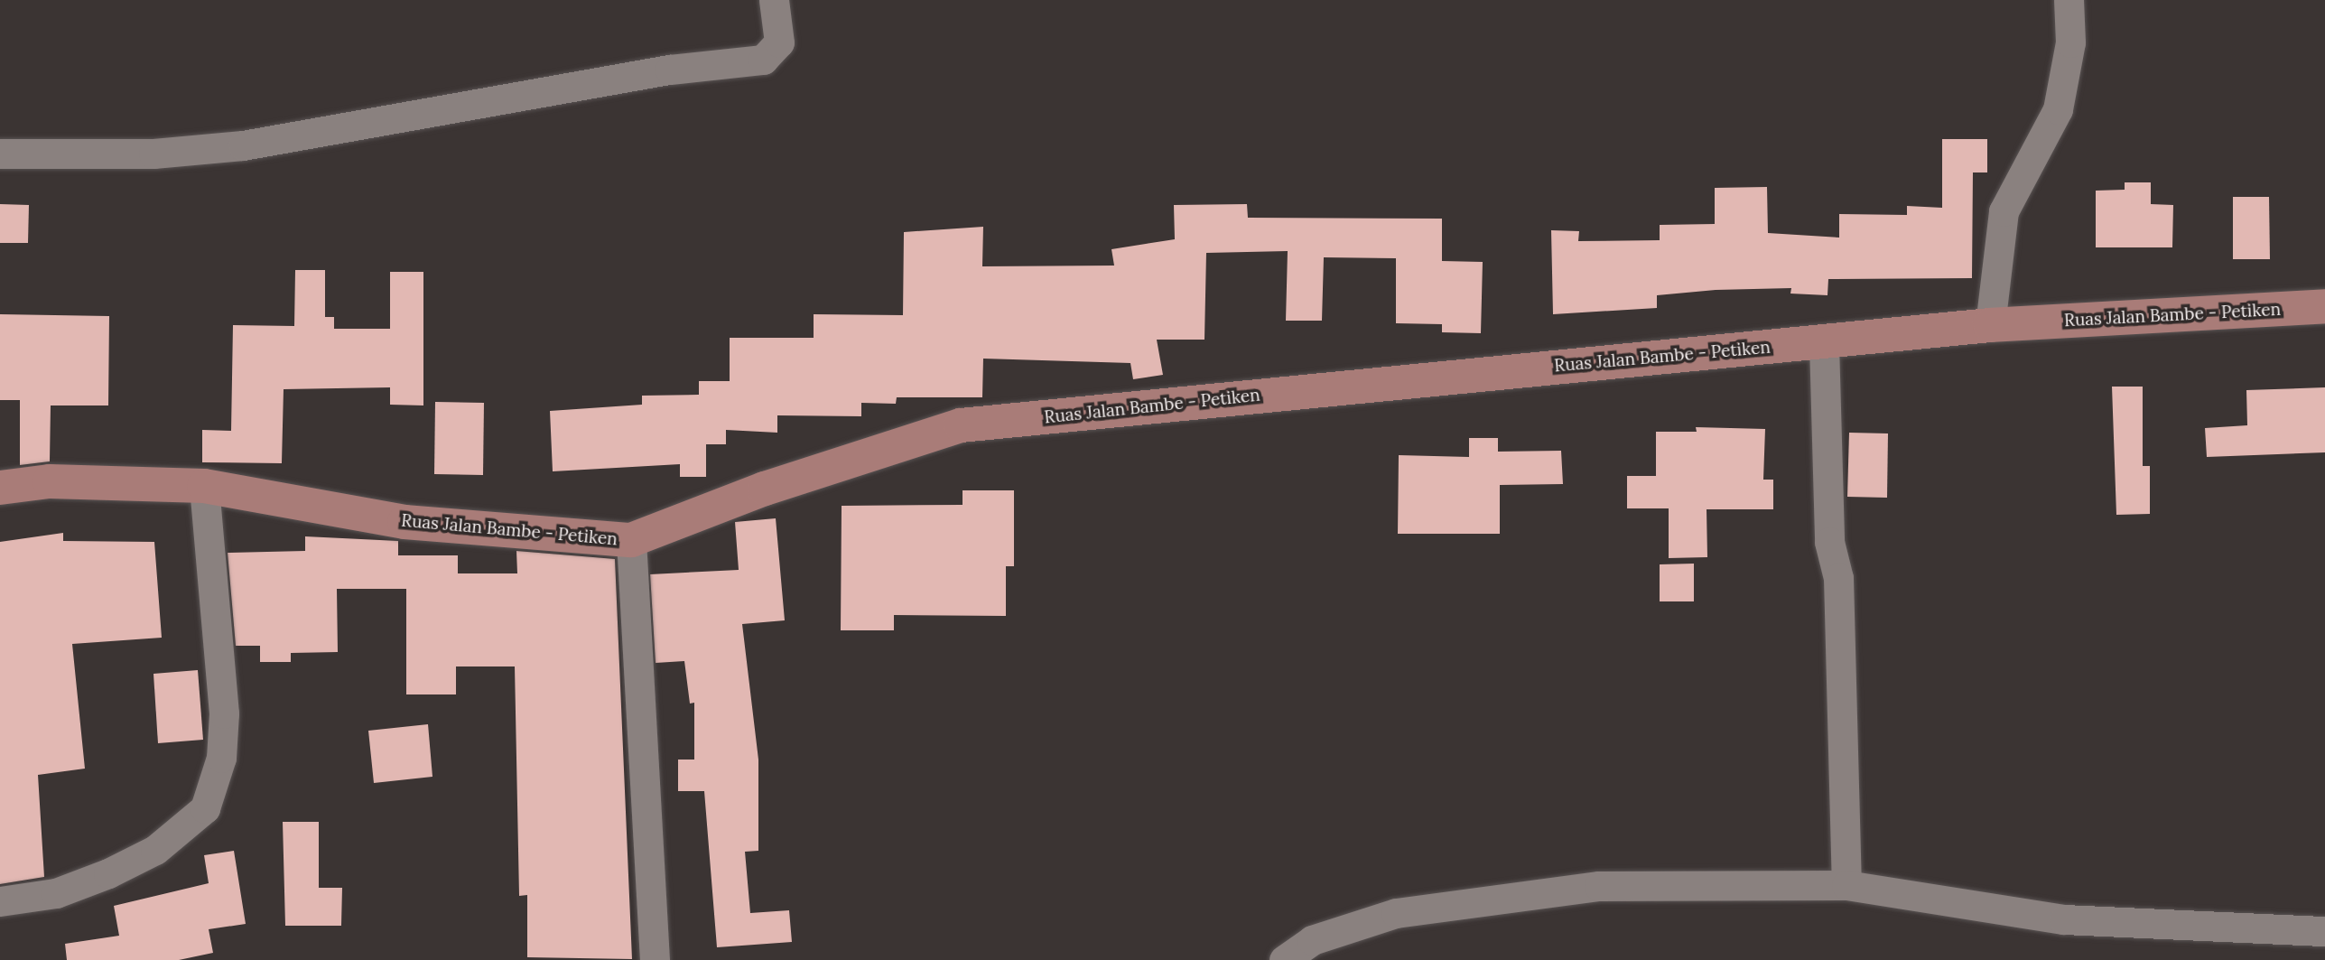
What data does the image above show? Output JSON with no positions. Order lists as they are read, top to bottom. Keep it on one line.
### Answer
{"streets":{"main road":["Ruas Jalan Bambe - Petiken"]}}
